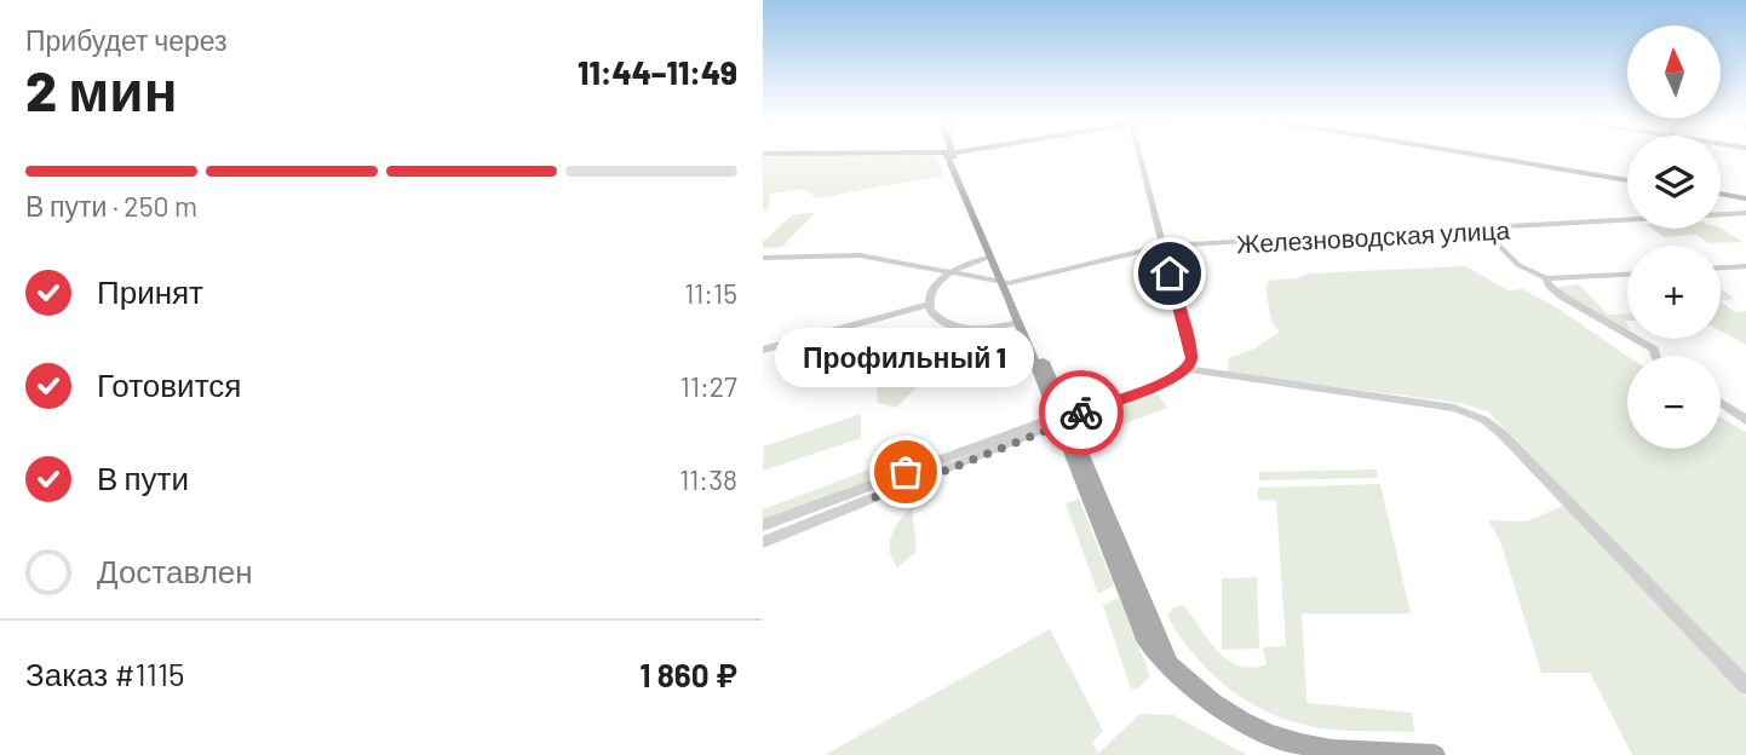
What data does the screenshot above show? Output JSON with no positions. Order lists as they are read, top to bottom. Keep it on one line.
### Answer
{"streets":{"street":["Железноводская улица"]},"places":["Профильный 1"],"north":"top","page":{"heading":["2 мин","Прибудет через","11:44–11:49"],"panel":["Заказ #1115","1 860 ₽"],"map_buttons":["+","−"],"bar":"В пути · 250 m","list":[["Принят","11:15"],["Готовится","11:27"],["В пути","11:38"],"Доставлен"],"bubble":"Профильный 1"}}
